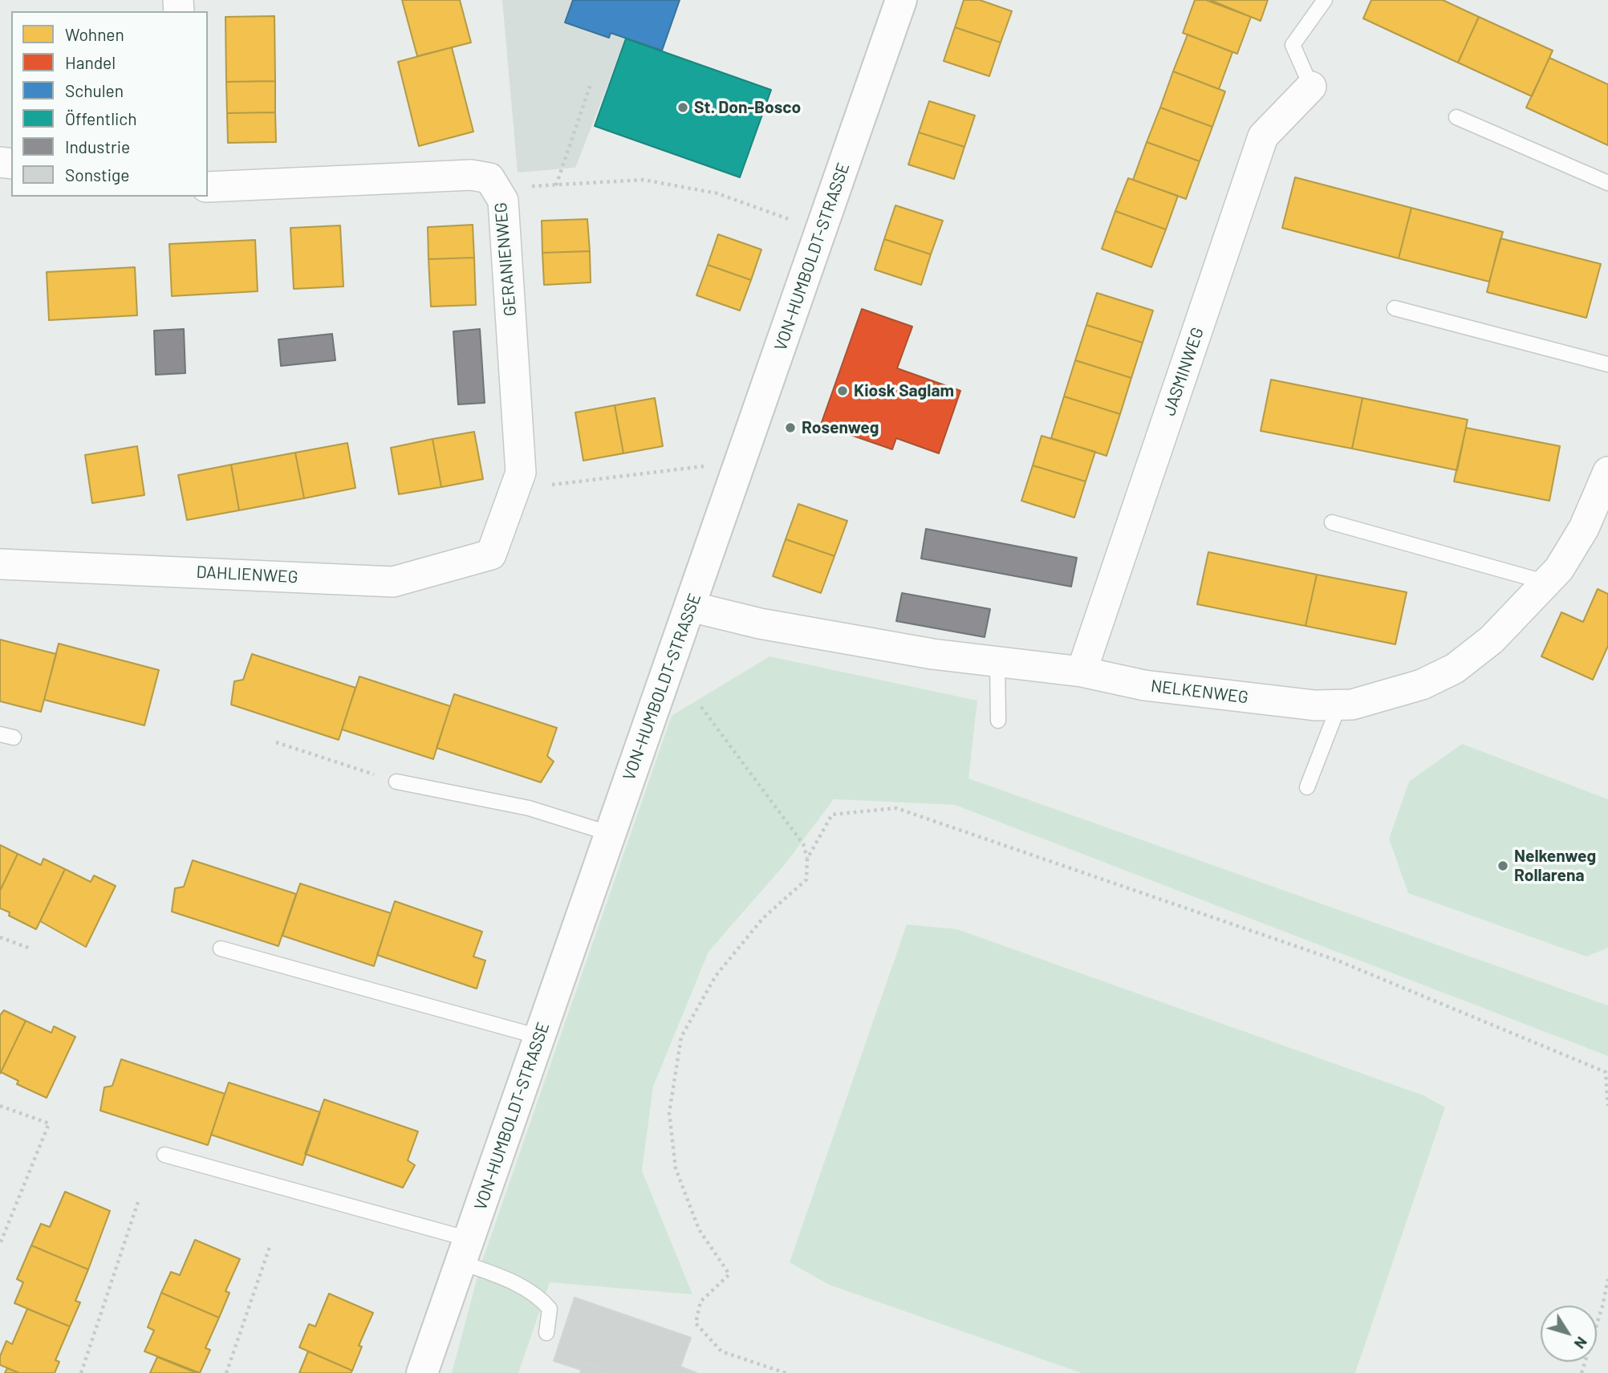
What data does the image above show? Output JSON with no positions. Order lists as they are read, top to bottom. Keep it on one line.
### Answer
{"streets":{"street":["VON-HUMBOLDT-STRASSE","GERANIENWEG","JASMINWEG","DAHLIENWEG","NELKENWEG"]},"crossings":[["VON-HUMBOLDT-STRASSE","NELKENWEG"],["GERANIENWEG","DAHLIENWEG"],["JASMINWEG","NELKENWEG"]],"places":["St. Don-Bosco","Kiosk Saglam","Rosenweg","Nelkenweg Rollarena"],"legend":["Wohnen","Handel","Schulen","Öffentlich","Industrie","Sonstige"],"north":"bottom right"}
